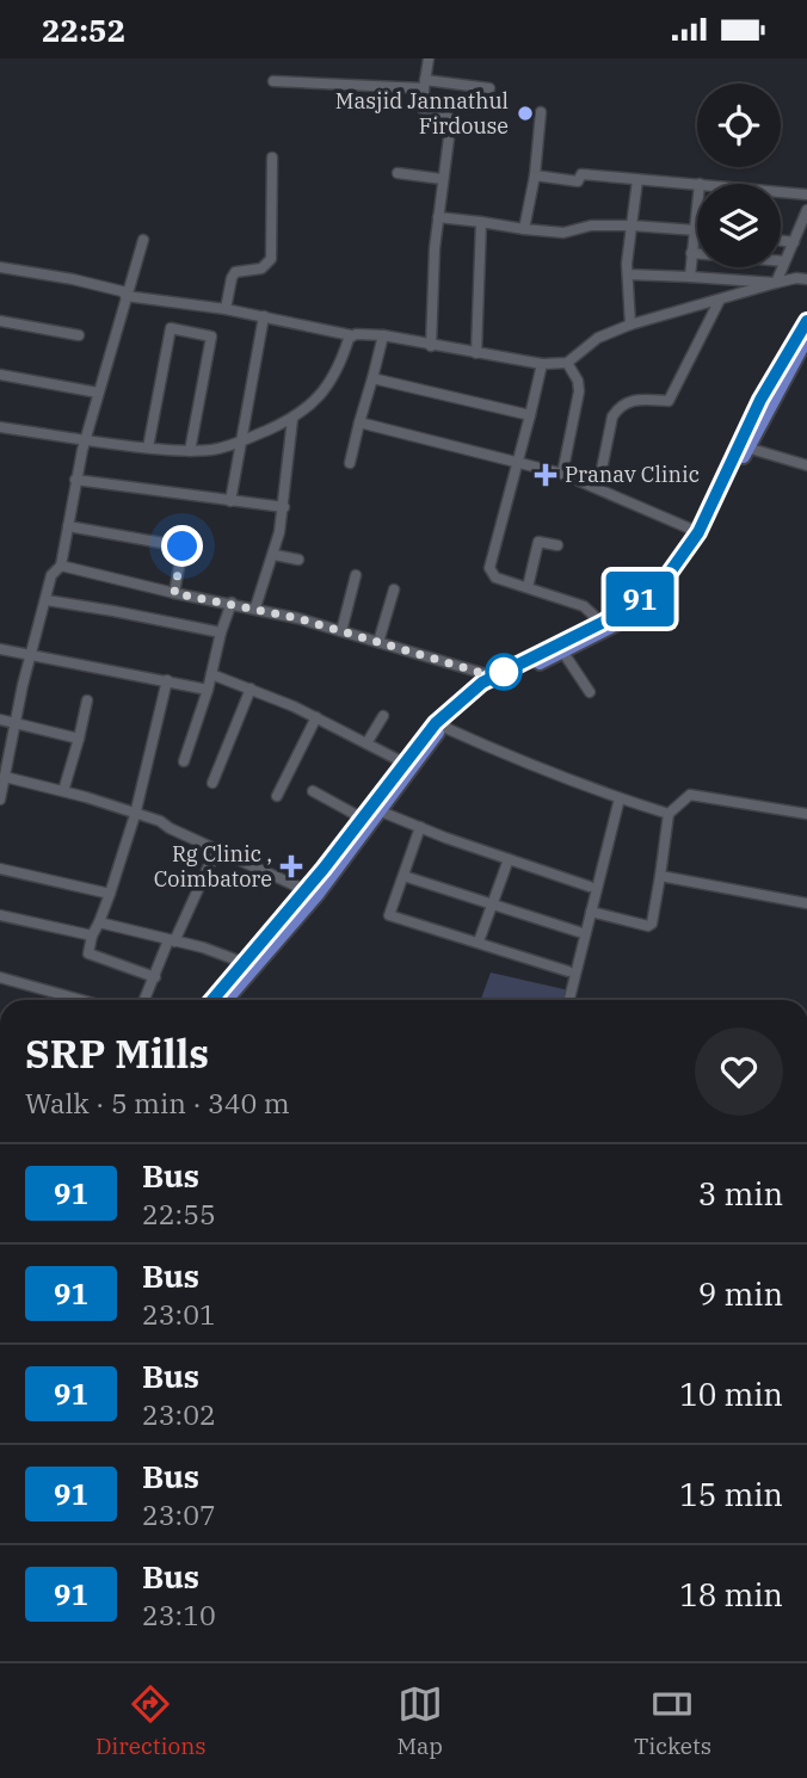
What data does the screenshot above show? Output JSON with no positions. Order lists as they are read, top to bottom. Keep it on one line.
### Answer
{"places":{"other":["Masjid Jannathul Firdouse"],"health":["Pranav Clinic","Rg Clinic , Coimbatore"]},"lines":["bus line 91"],"page":{"status":"22:52","on_map":"91","heading":["SRP Mills","Walk · 5 min · 340 m"],"list":[{"mark":"91","name":"Bus","note":"22:55","value":"3 min"},{"mark":"91","name":"Bus","note":"23:01","value":"9 min"},{"mark":"91","name":"Bus","note":"23:02","value":"10 min"},{"mark":"91","name":"Bus","note":"23:07","value":"15 min"},{"mark":"91","name":"Bus","note":"23:10","value":"18 min"}],"tabs":["Directions","Map","Tickets"]}}
